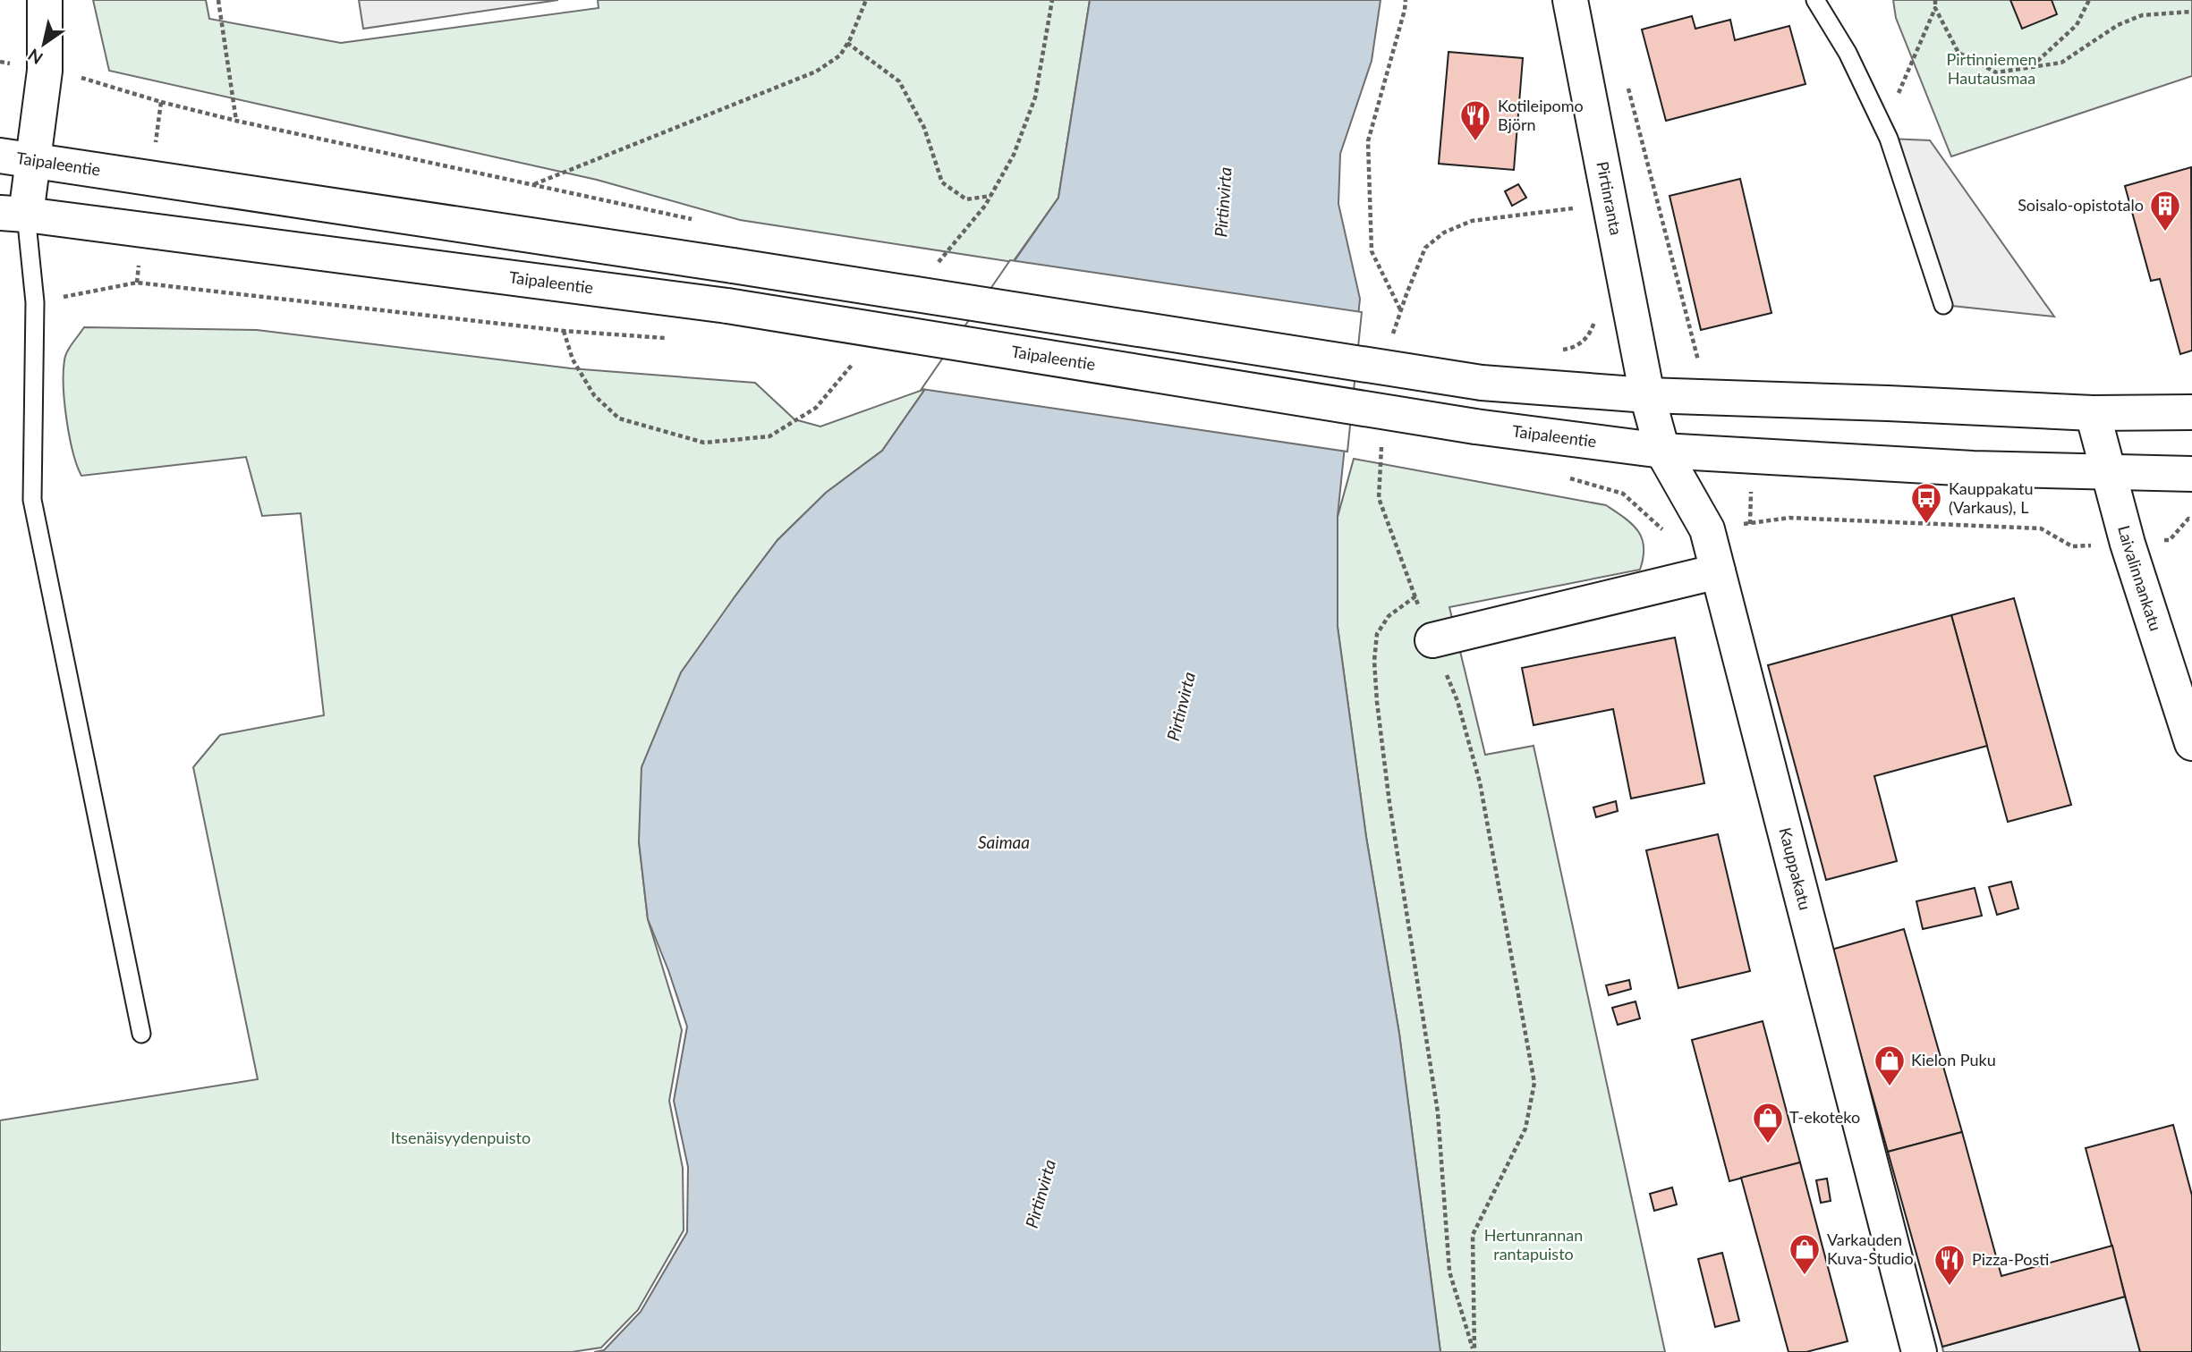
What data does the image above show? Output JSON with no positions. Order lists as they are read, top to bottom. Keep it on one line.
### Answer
{"streets":{"main road":["Taipaleentie","Pirtinranta","Laivalinnankatu","Kauppakatu"]},"crossings":[["Taipaleentie","Pirtinranta"],["Taipaleentie","Laivalinnankatu"],["Taipaleentie","Kauppakatu"],["Pirtinranta","Kauppakatu"]],"water":["Pirtinvirta","Saimaa"],"parks":["Pirtinniemen Hautausmaa","Itsenäisyydenpuisto","Hertunrannan rantapuisto"],"places":{"restaurant":["Kotileipomo Björn","Pizza-Posti"],"building":["Soisalo-opistotalo"],"bus stop":["Kauppakatu (Varkaus), L"],"shop":["Kielon Puku","T-ekoteko","Varkauden Kuva-Studio"]},"north":"bottom left"}
